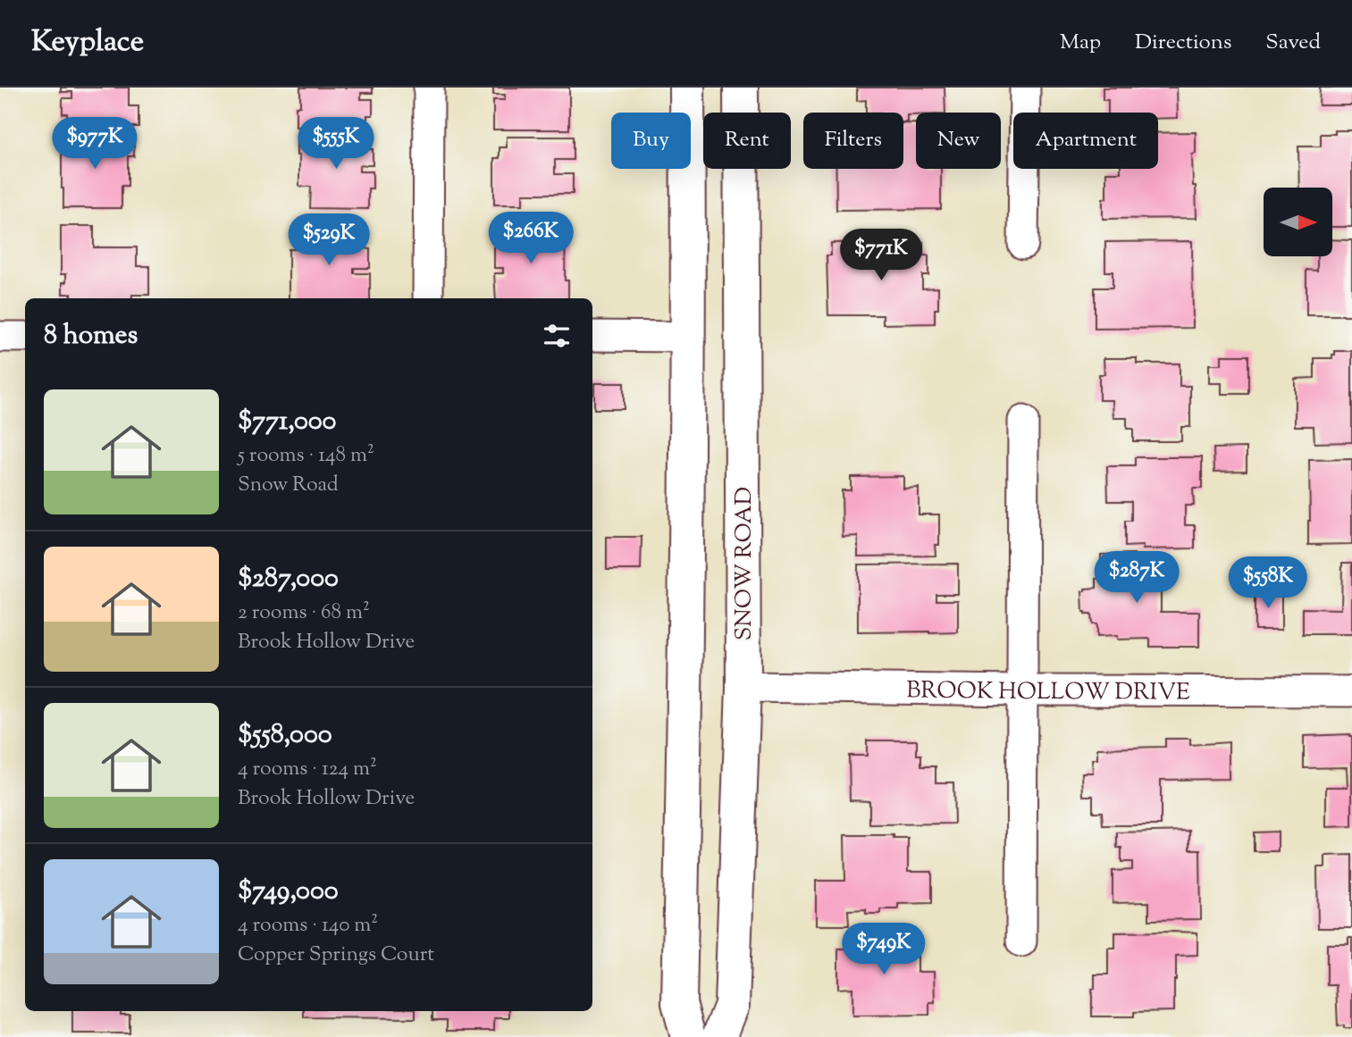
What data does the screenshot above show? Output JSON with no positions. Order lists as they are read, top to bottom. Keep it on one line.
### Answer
{"streets":{"main road":["SNOW ROAD"],"street":["BROOK HOLLOW DRIVE"]},"crossings":[["SNOW ROAD","BROOK HOLLOW DRIVE"]],"north":"right","page":{"header":"Keyplace","nav":["Map","Directions","Saved"],"chip":["Buy","Rent","Filters","New","Apartment"],"price":["$977K","$555K","$266K","$529K","$771K","$287K","$558K","$749K"],"heading":"8 homes","list":[{"name":"$771,000","note":"5 rooms · 148 m² · Snow Road"},{"name":"$287,000","note":"2 rooms · 68 m² · Brook Hollow Drive"},{"name":"$558,000","note":"4 rooms · 124 m² · Brook Hollow Drive"},{"name":"$749,000","note":"4 rooms · 140 m² · Copper Springs Court"}]}}
